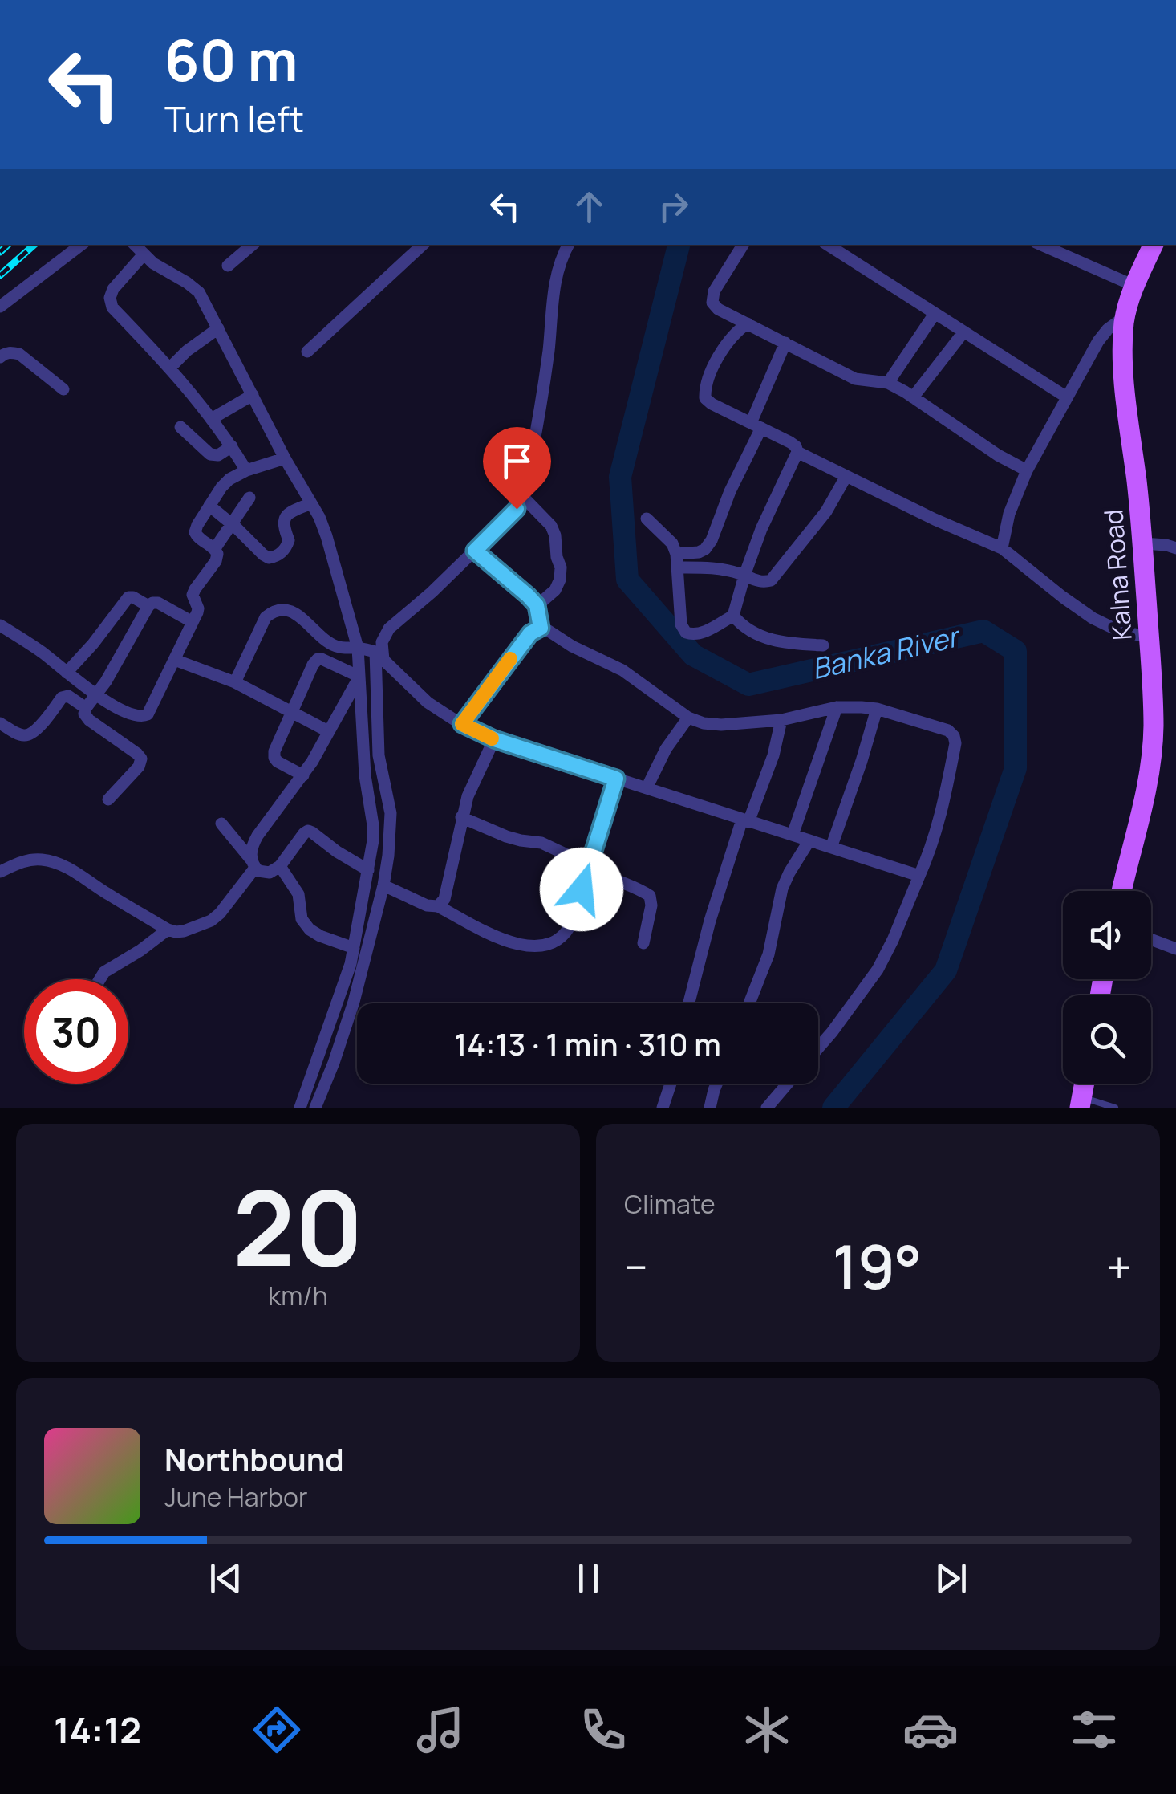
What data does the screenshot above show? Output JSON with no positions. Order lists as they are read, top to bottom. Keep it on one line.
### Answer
{"streets":{"main road":["Kalna Road"]},"water":["Banka River"],"page":{"turn":["60 m","Turn left"],"limit":"30","trip":"14:13 · 1 min · 310 m","tile":[["20","km/h"],"Climate"],"heat":["−","19°","+"],"song":["Northbound","June Harbor"],"tabs":"14:12"}}
